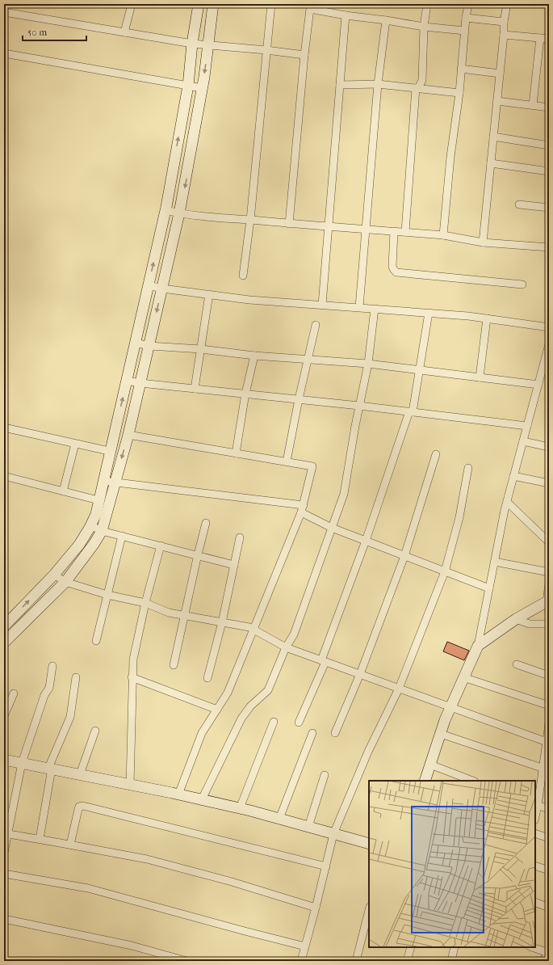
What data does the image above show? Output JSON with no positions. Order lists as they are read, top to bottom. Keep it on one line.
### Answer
{"scale_bar":"50 m"}
